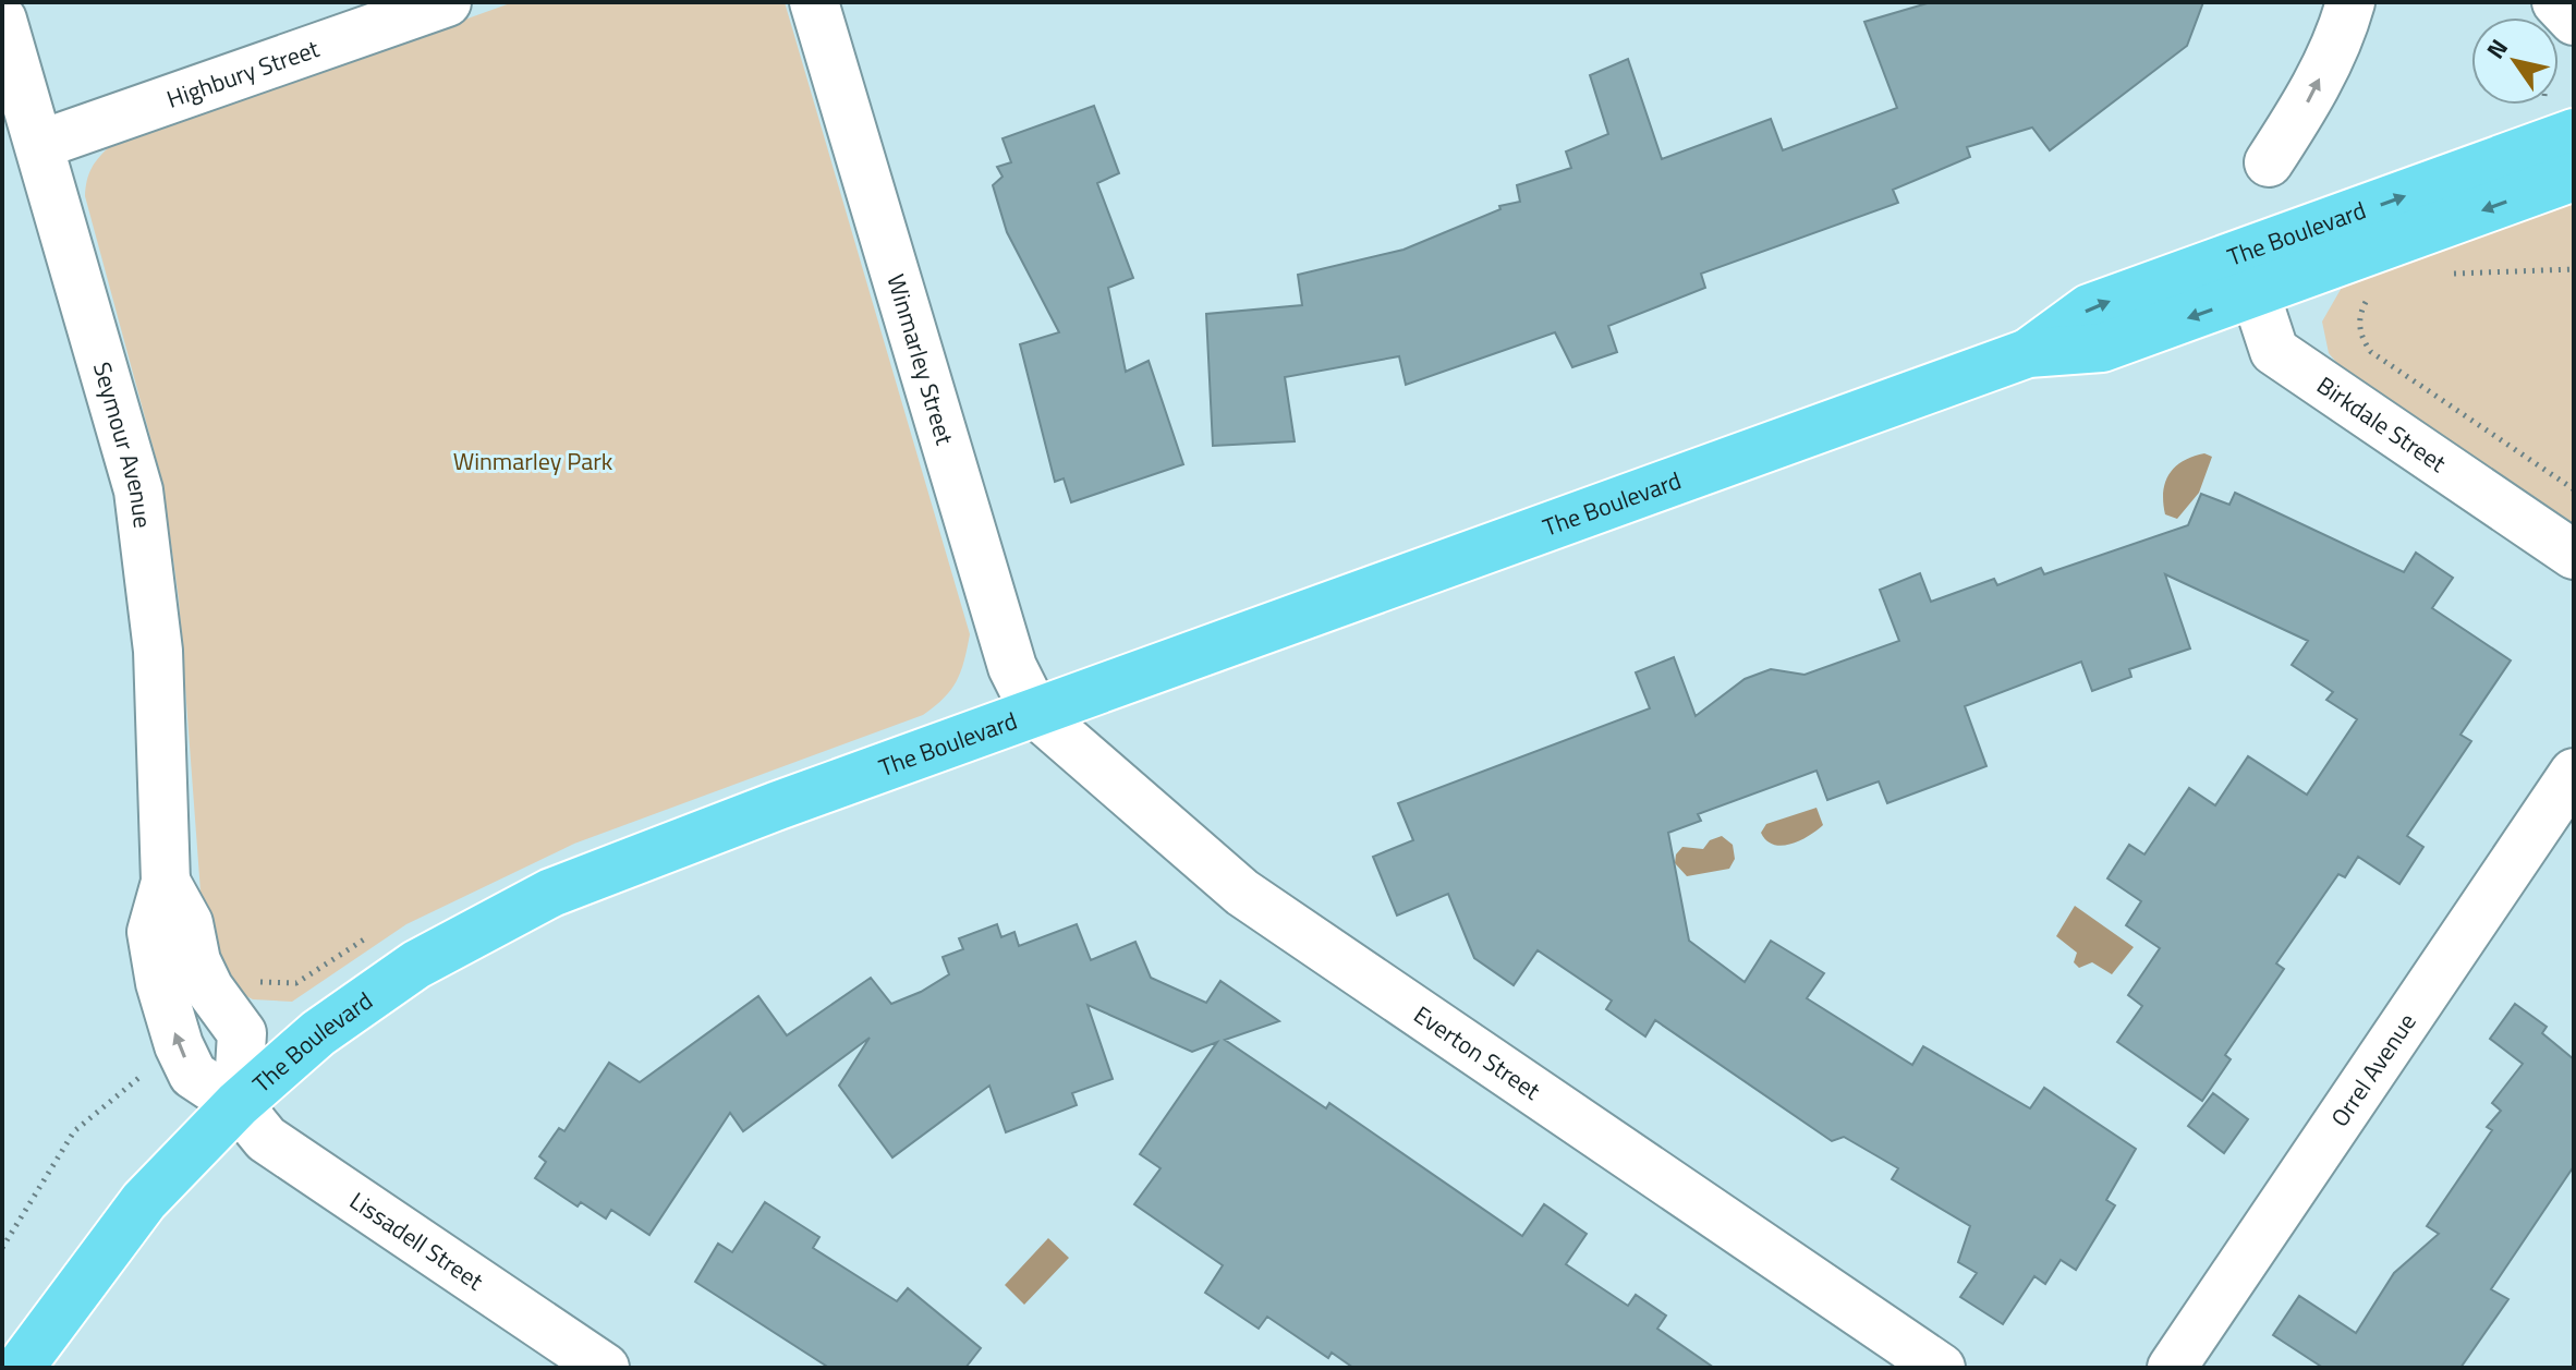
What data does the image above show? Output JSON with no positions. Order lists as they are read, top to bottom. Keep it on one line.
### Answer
{"streets":{"main road":["The Boulevard"],"street":["Highbury Street","Winmarley Street","Birkdale Street","Seymour Avenue","Everton Street","Orrel Avenue","Lissadell Street"]},"crossings":[["Highbury Street","Seymour Avenue"],["The Boulevard","Winmarley Street"],["The Boulevard","Birkdale Street"],["The Boulevard","Seymour Avenue"],["The Boulevard","Everton Street"],["The Boulevard","Lissadell Street"],["Winmarley Street","Everton Street"],["Seymour Avenue","Lissadell Street"]],"parks":["Winmarley Park"],"north":"top left"}
